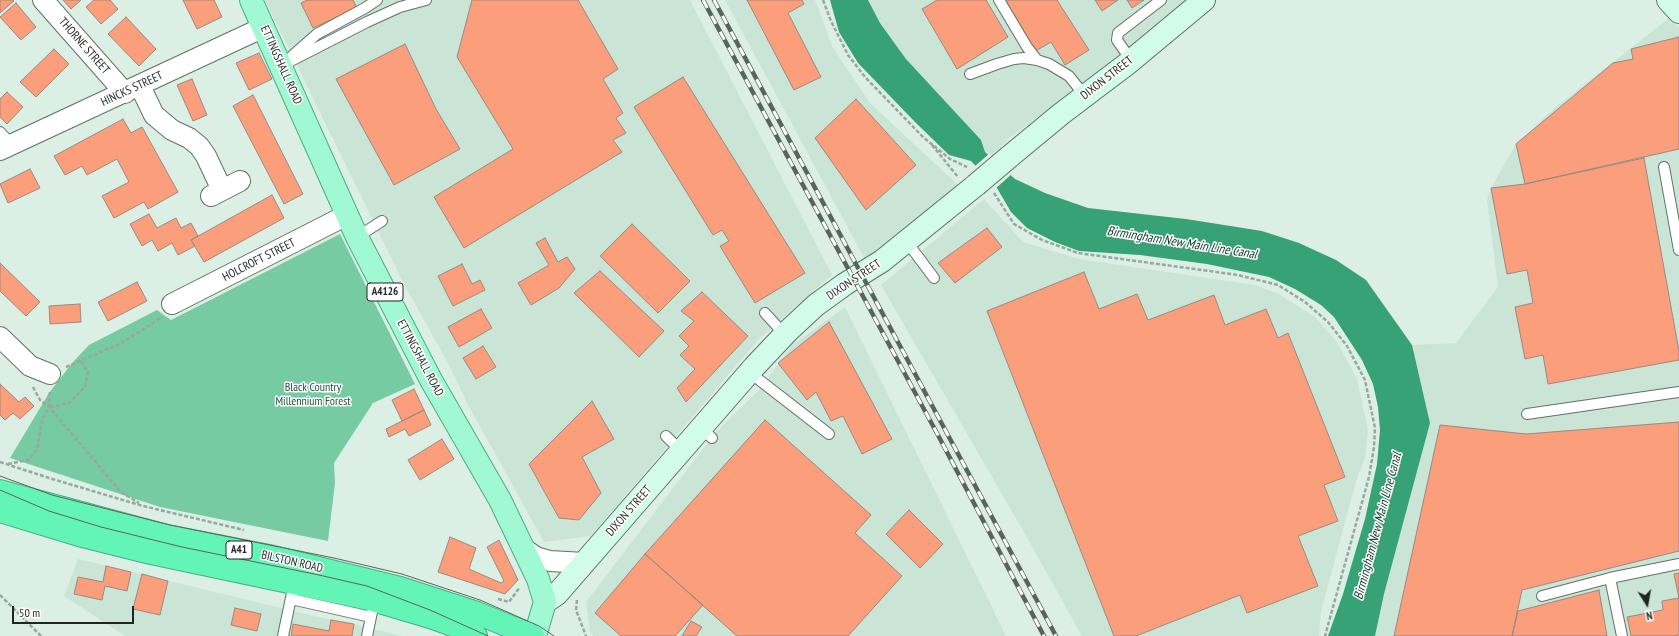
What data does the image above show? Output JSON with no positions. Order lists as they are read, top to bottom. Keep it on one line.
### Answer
{"streets":{"highway":["A41","BILSTON ROAD"],"main road":["ETTINGSHALL ROAD","A4126"],"street":["THORNE STREET","DIXON STREET","HINCKS STREET","HOLCROFT STREET"]},"crossings":[["THORNE STREET","HINCKS STREET"],["ETTINGSHALL ROAD","DIXON STREET"],["ETTINGSHALL ROAD","HINCKS STREET"],["ETTINGSHALL ROAD","HOLCROFT STREET"]],"water":["Birmingham New Main Line Canal"],"parks":["Black Country Millennium Forest"],"scale_bar":"50 m","north":"bottom"}
